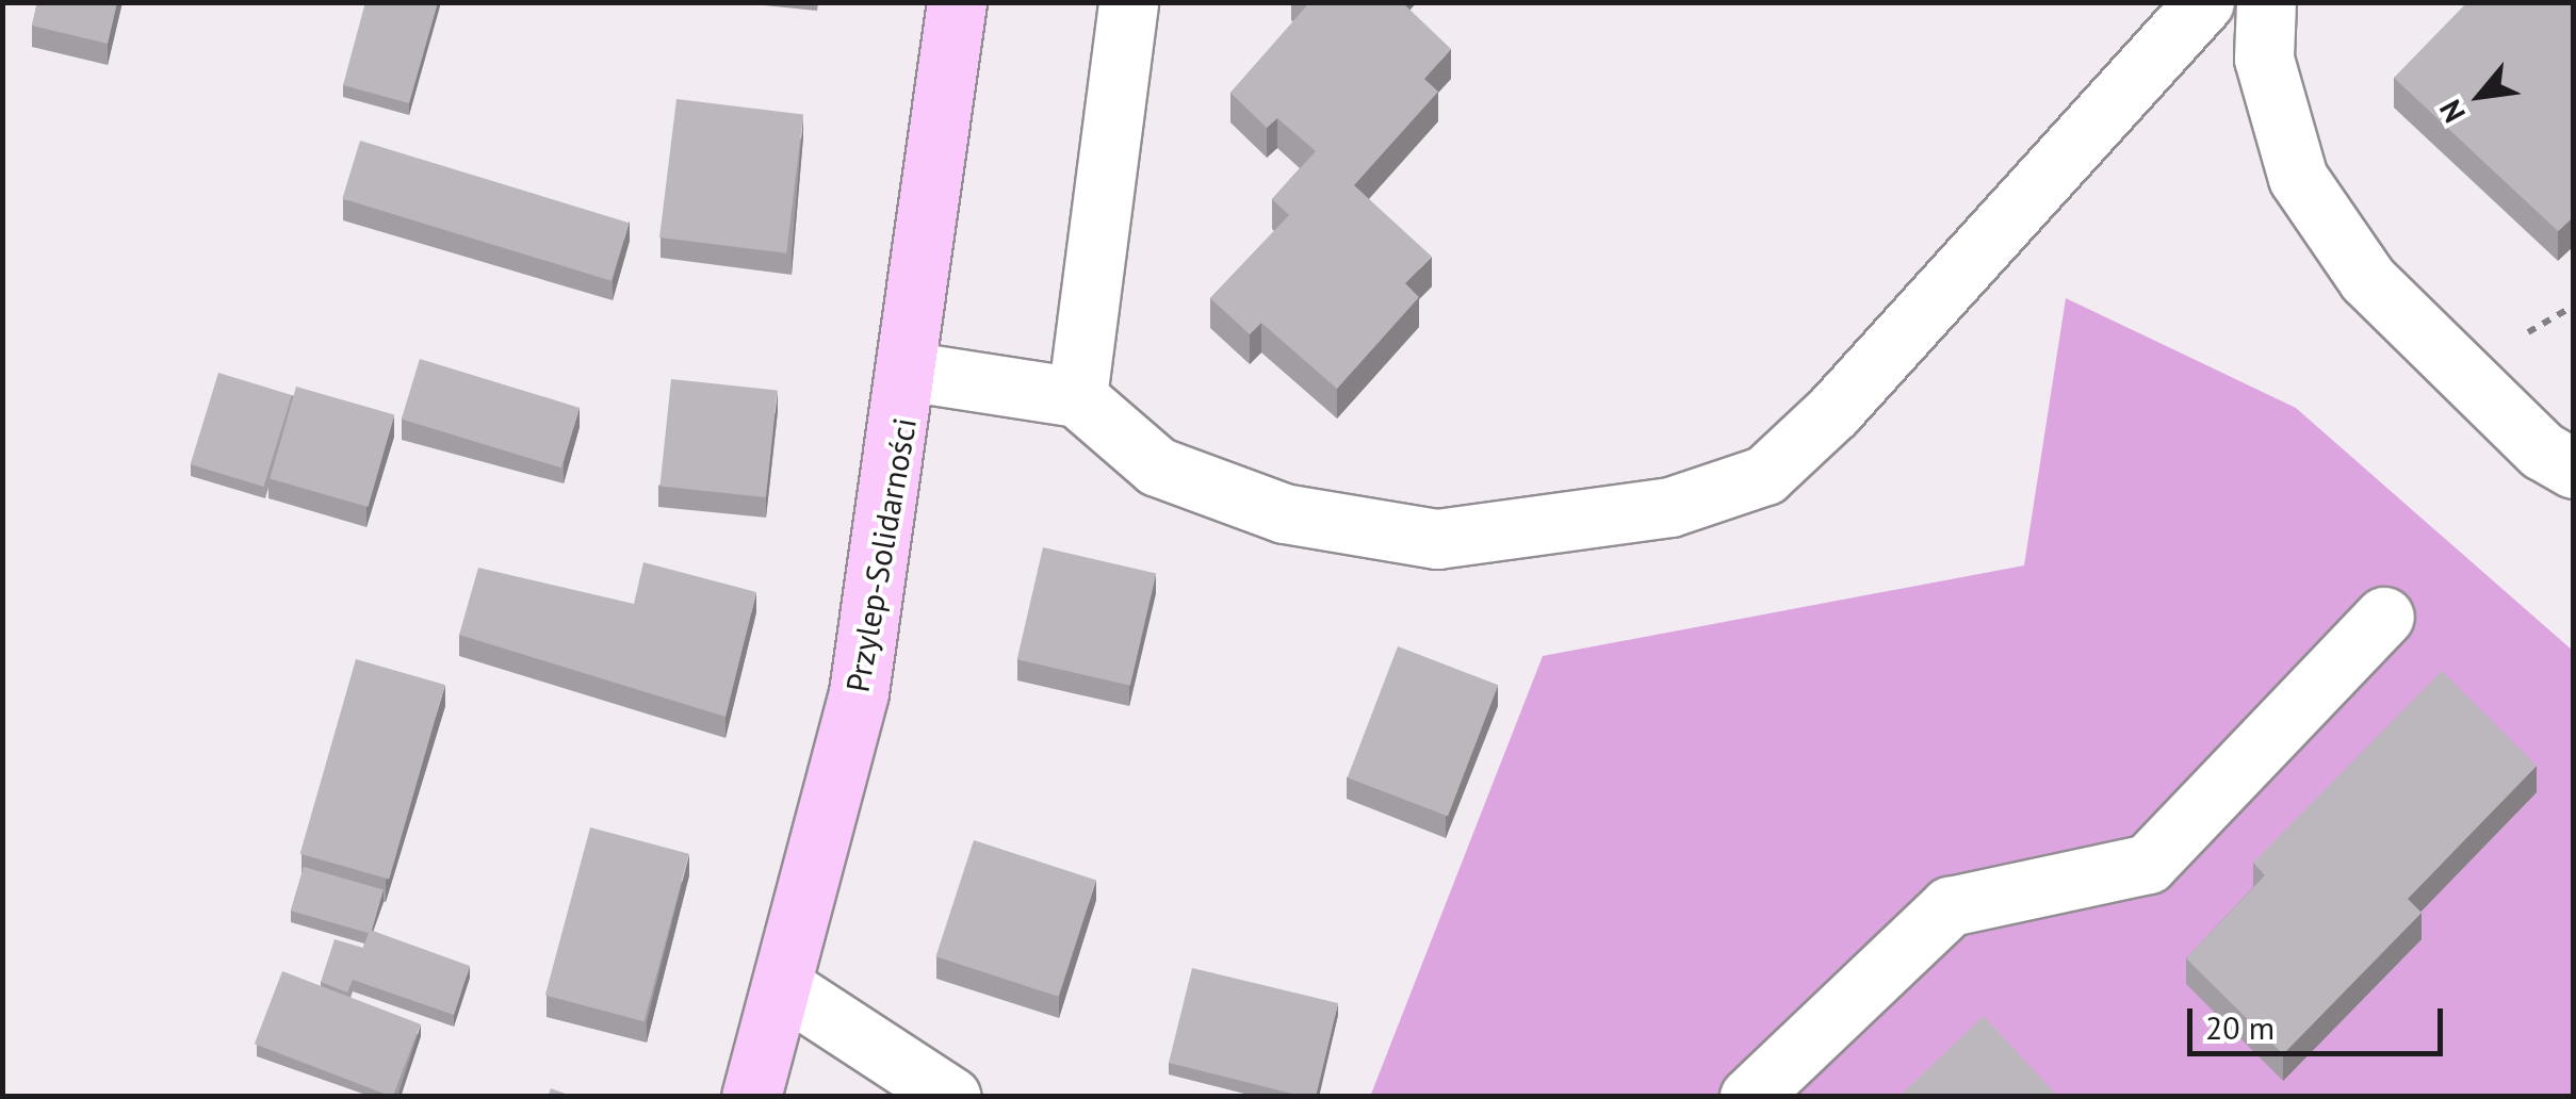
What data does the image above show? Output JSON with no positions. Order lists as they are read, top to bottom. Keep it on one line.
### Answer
{"streets":{"main road":["Przylep-Solidarności"]},"scale_bar":"20 m","north":"bottom left"}
